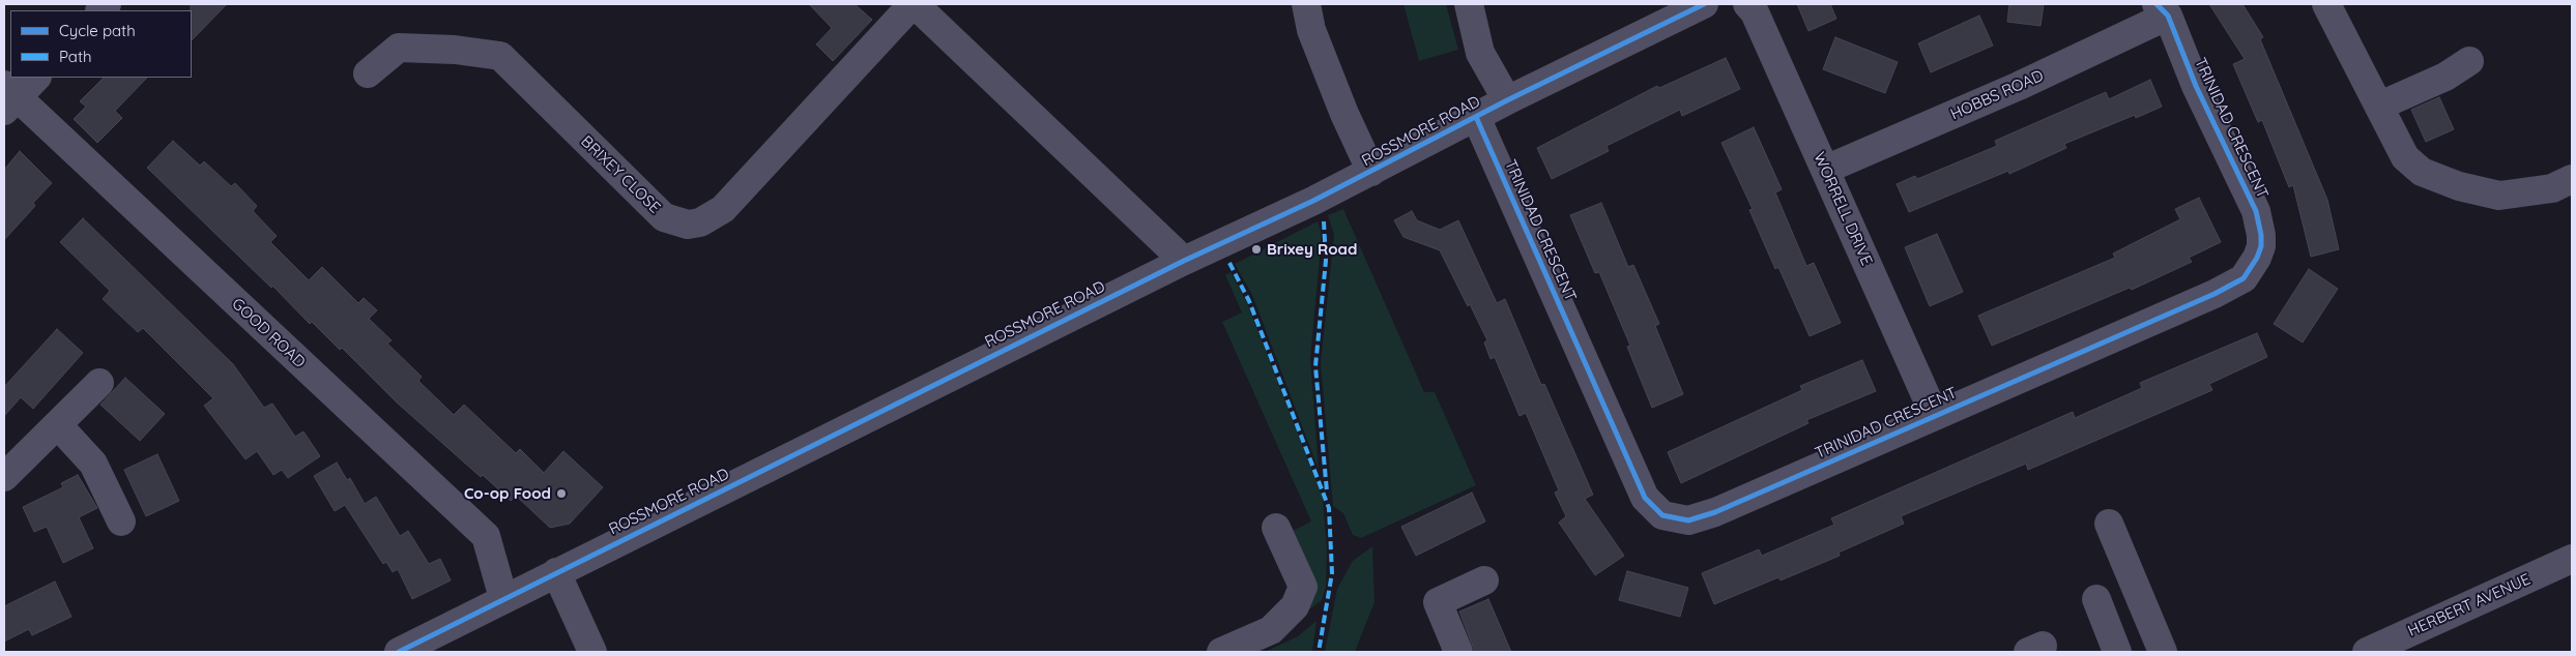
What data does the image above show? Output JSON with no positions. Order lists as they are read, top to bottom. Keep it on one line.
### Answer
{"streets":{"street":["HOBBS ROAD","TRINIDAD CRESCENT","ROSSMORE ROAD","BRIXEY CLOSE","WORRELL DRIVE","GOOD ROAD","HERBERT AVENUE"]},"crossings":[["HOBBS ROAD","TRINIDAD CRESCENT"],["HOBBS ROAD","WORRELL DRIVE"],["TRINIDAD CRESCENT","ROSSMORE ROAD"],["TRINIDAD CRESCENT","WORRELL DRIVE"],["ROSSMORE ROAD","GOOD ROAD"]],"places":["Brixey Road","Co-op Food"],"legend":["Cycle path","Path"]}
